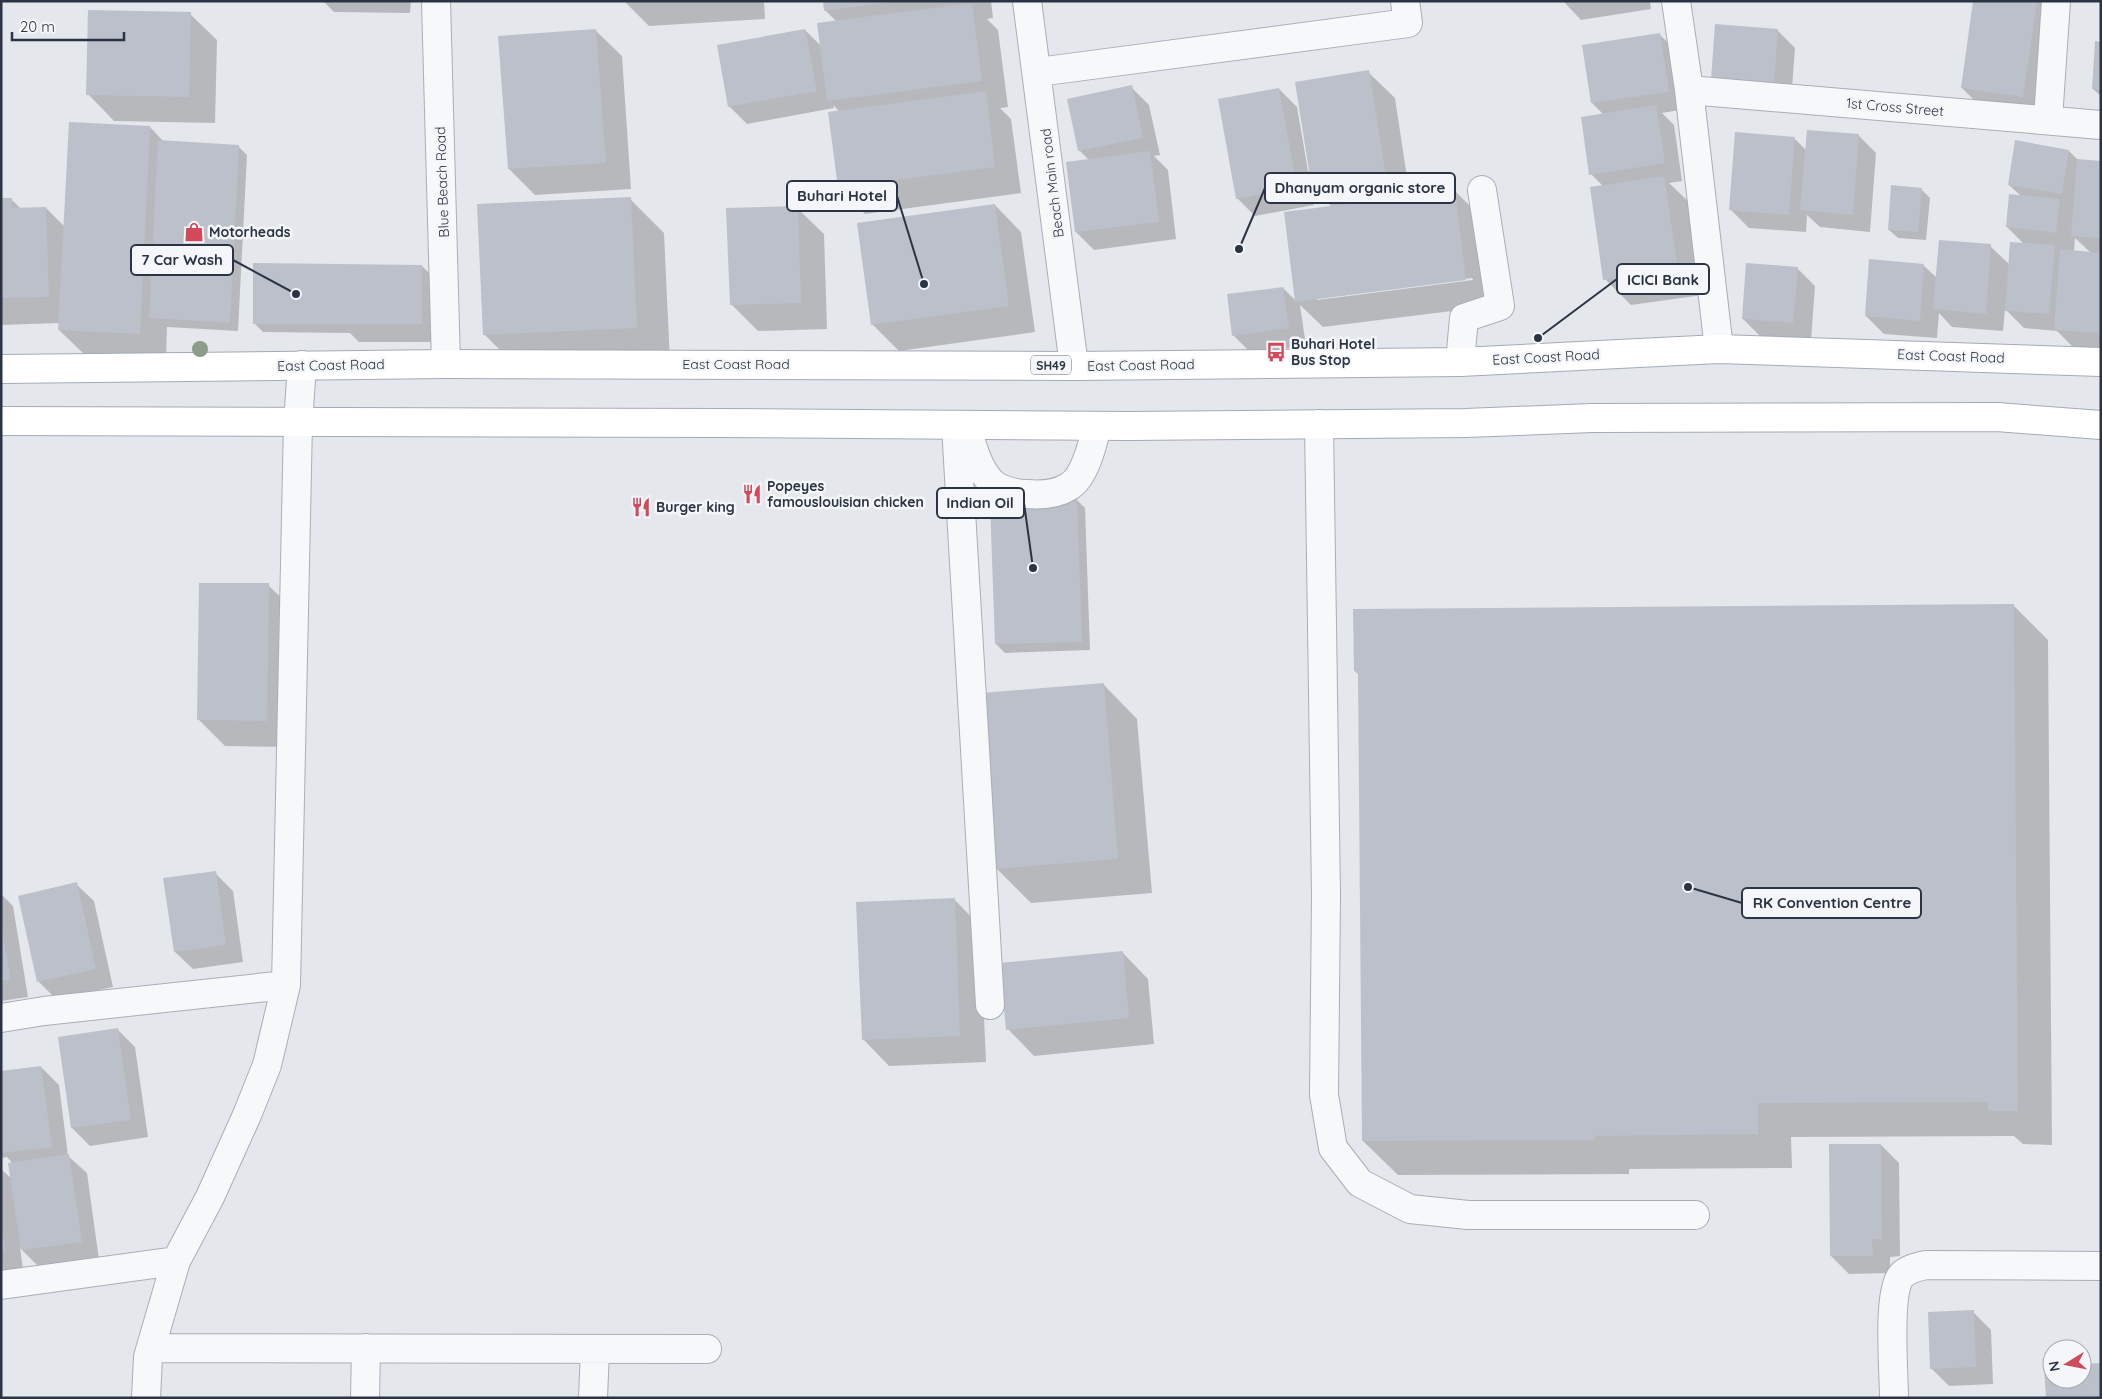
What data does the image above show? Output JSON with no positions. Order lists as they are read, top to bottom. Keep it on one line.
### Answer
{"streets":{"main road":["East Coast Road","SH49"],"street":["1st Cross Street","Blue Beach Road","Beach Main road"]},"crossings":[["Blue Beach Road","East Coast Road"],["Beach Main road","East Coast Road"]],"places":{"shop":["Motorheads"],"other":["Dhanyam organic store","Buhari Hotel","7 Car Wash","ICICI Bank","Indian Oil","RK Convention Centre"],"bus stop":["Buhari Hotel Bus Stop"],"restaurant":["Popeyes famouslouisian chicken","Burger king"]},"scale_bar":"20 m","north":"left"}
